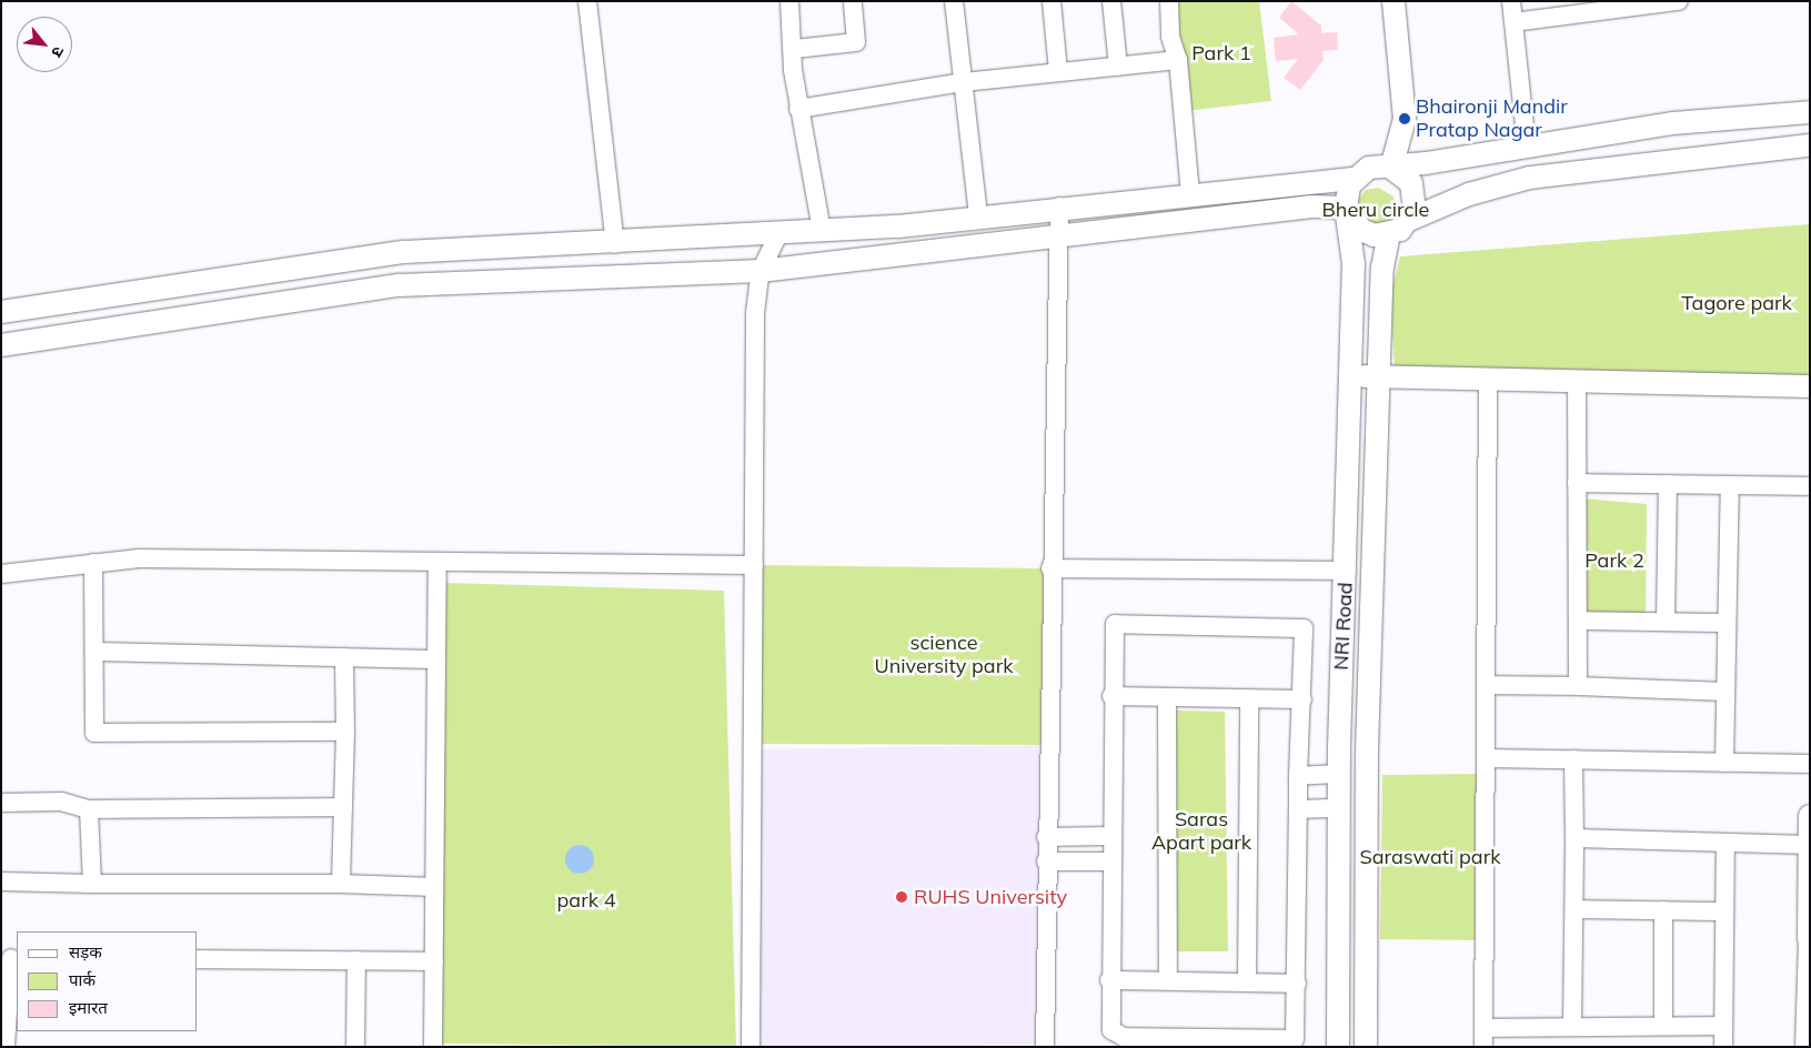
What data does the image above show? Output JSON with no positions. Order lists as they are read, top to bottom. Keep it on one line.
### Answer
{"streets":{"street":["NRI Road"]},"parks":["Park 1","Bheru circle","Tagore park","Park 2","science University park","Saras Apart park","Saraswati park","park 4"],"places":["Bhaironji Mandir Pratap Nagar","RUHS University"],"legend":["सड़क","पार्क","इमारत"],"north":"bottom right"}
